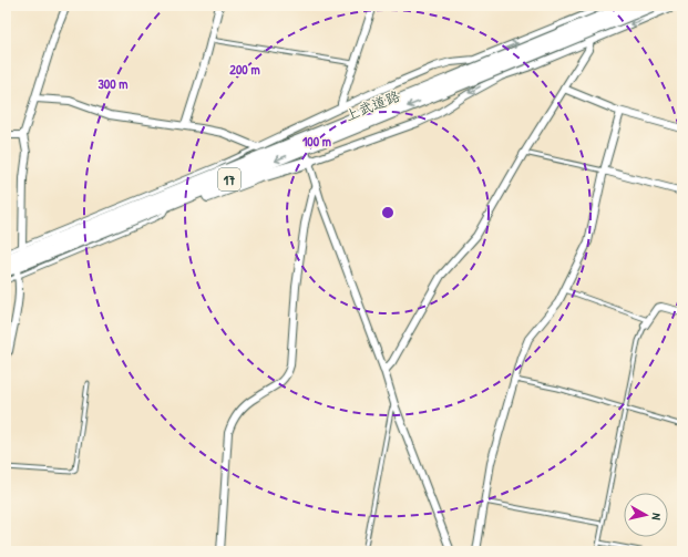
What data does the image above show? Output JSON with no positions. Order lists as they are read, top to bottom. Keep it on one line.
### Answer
{"streets":{"highway":["上武道路","17"]},"north":"right","rings":["200 m","300 m","100 m"]}
